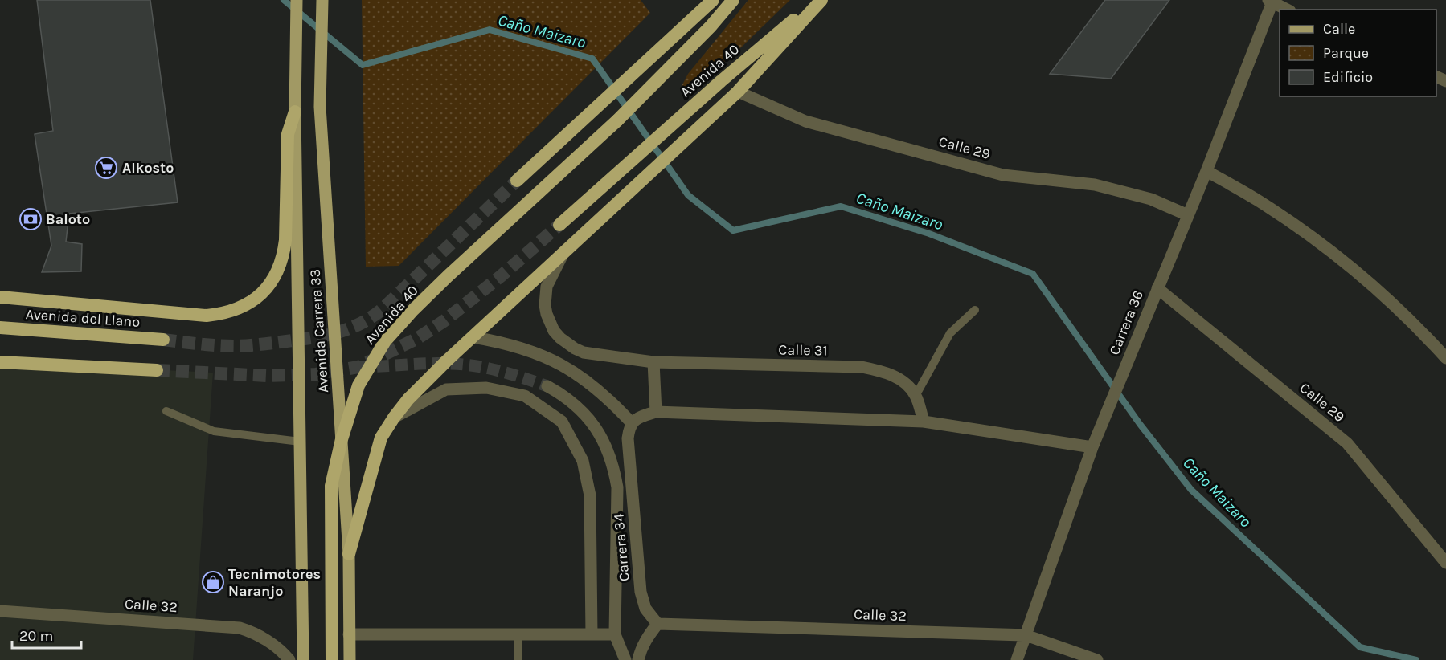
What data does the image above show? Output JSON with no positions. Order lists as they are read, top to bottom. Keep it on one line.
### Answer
{"streets":{"highway":["Avenida 40","Avenida del Llano"],"main road":["Avenida Carrera 33"],"street":["Calle 29","Carrera 36","Calle 31","Carrera 34","Calle 32"]},"crossings":[["Avenida 40","Avenida Carrera 33"],["Calle 29","Carrera 36"],["Carrera 36","Calle 32"],["Carrera 34","Calle 32"]],"water":["Caño Maizaro"],"places":{"supermarket":["Alkosto"],"bank":["Baloto"],"shop":["Tecnimotores Naranjo"]},"legend":["Calle","Parque","Edificio"],"scale_bar":"20 m"}
